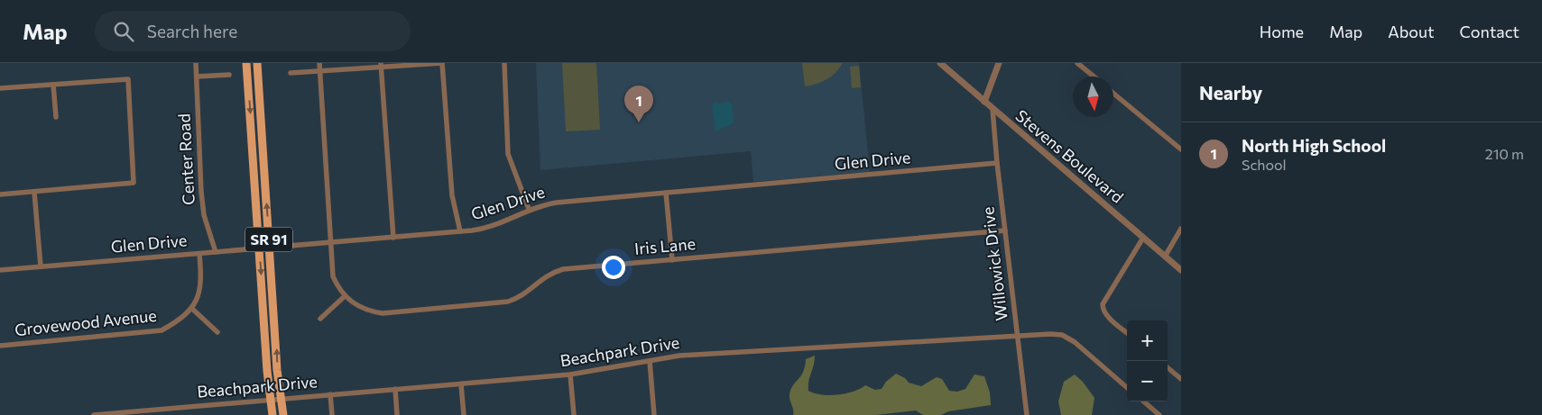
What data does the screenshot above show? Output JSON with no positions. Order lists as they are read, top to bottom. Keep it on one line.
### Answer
{"streets":{"main road":["SR 91"],"street":["Stevens Boulevard","Center Road","Glen Drive","Iris Lane","Willowick Drive","Grovewood Avenue","Beachpark Drive"]},"crossings":[["Stevens Boulevard","Willowick Drive"],["Center Road","Glen Drive"],["Glen Drive","SR 91"],["Glen Drive","Iris Lane"],["Glen Drive","Willowick Drive"],["Glen Drive","Grovewood Avenue"],["SR 91","Beachpark Drive"],["Iris Lane","Willowick Drive"],["Willowick Drive","Beachpark Drive"]],"north":"bottom","page":{"header":"Map","search":"Search here","nav":["Home","Map","About","Contact"],"heading":"Nearby","pins":"1","list":[{"mark":"1","name":"North High School","note":"School","value":"210 m"}],"map_buttons":["+","−"]}}
